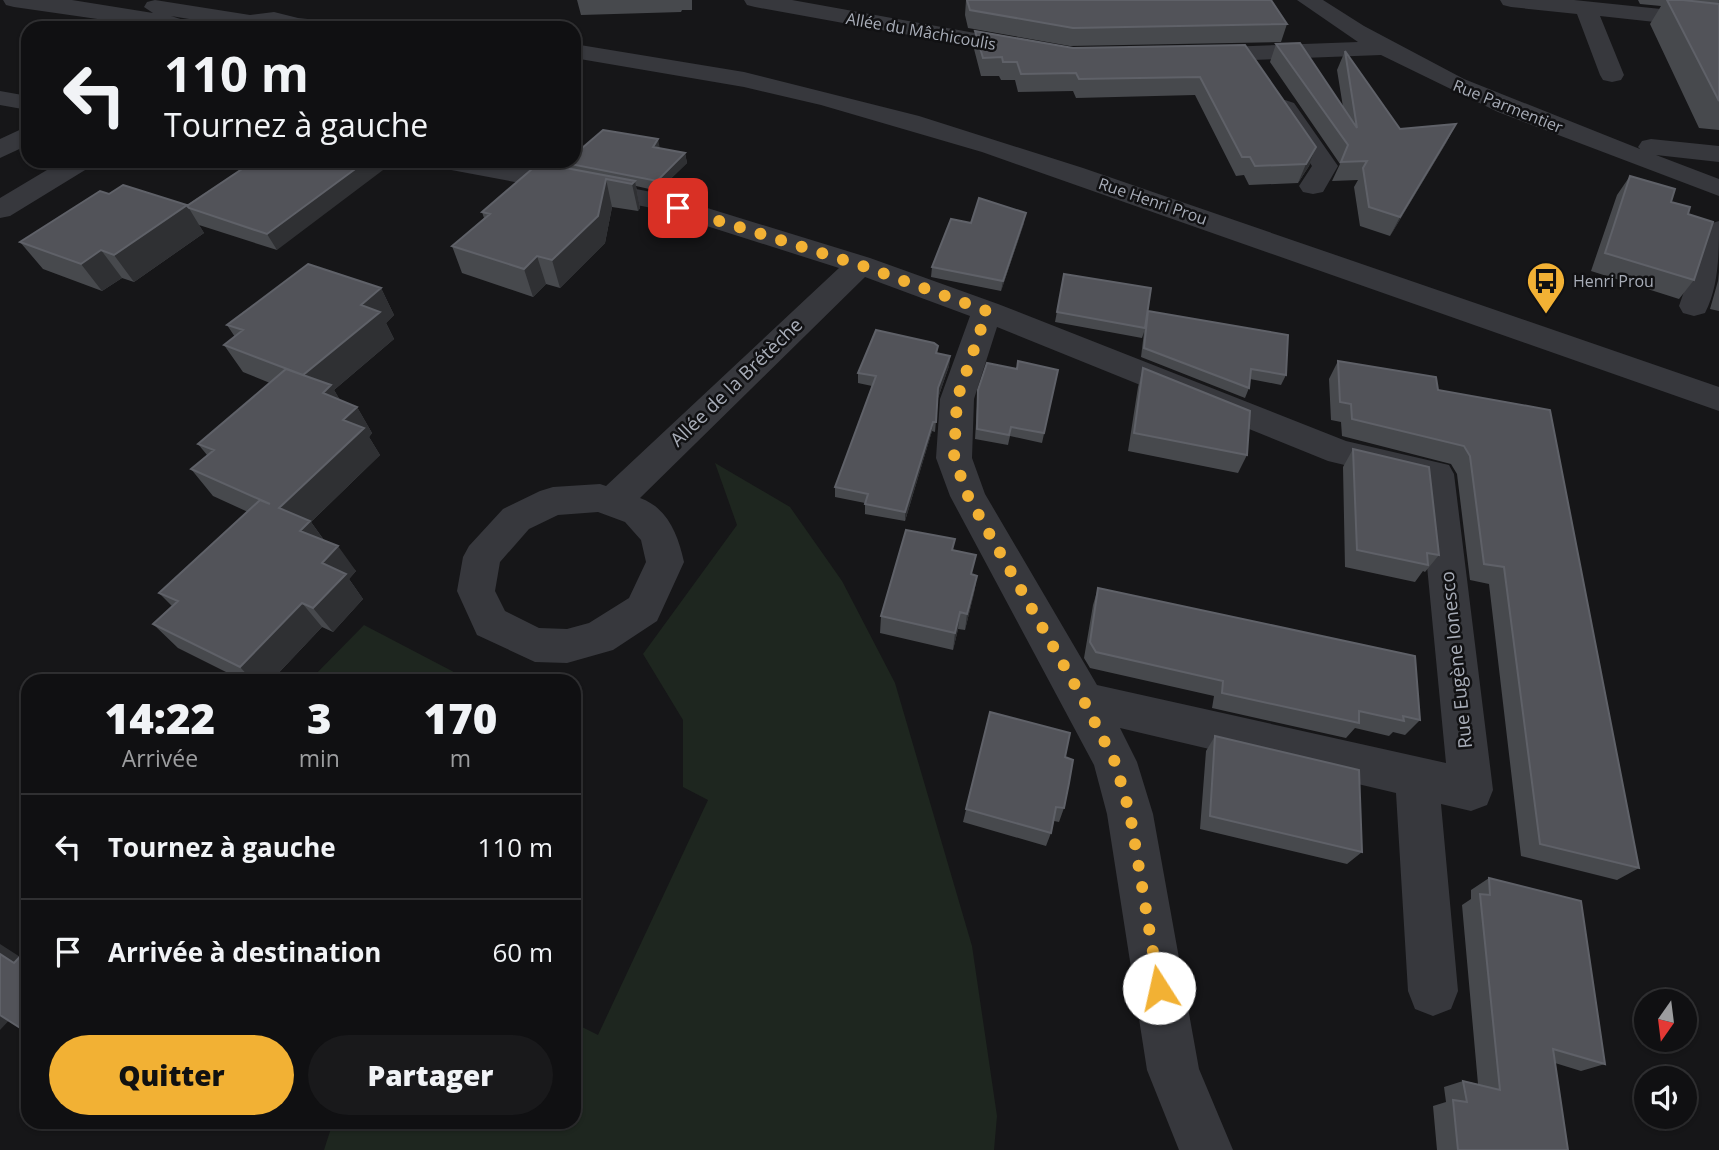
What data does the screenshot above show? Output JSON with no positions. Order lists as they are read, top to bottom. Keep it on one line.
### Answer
{"streets":{"street":["Allée du Mâchicoulis","Rue Parmentier","Rue Henri Prou","Allée de la Brétèche","Rue Eugène Ionesco"]},"places":{"bus stop":["Henri Prou"]},"north":"bottom","page":{"turn":["110 m","Tournez à gauche"],"eta":["14:22","Arrivée","3","min","170","m"],"list":[{"name":"Tournez à gauche","value":"110 m"},{"name":"Arrivée à destination","value":"60 m"}],"buttons":["Quitter","Partager"]}}
